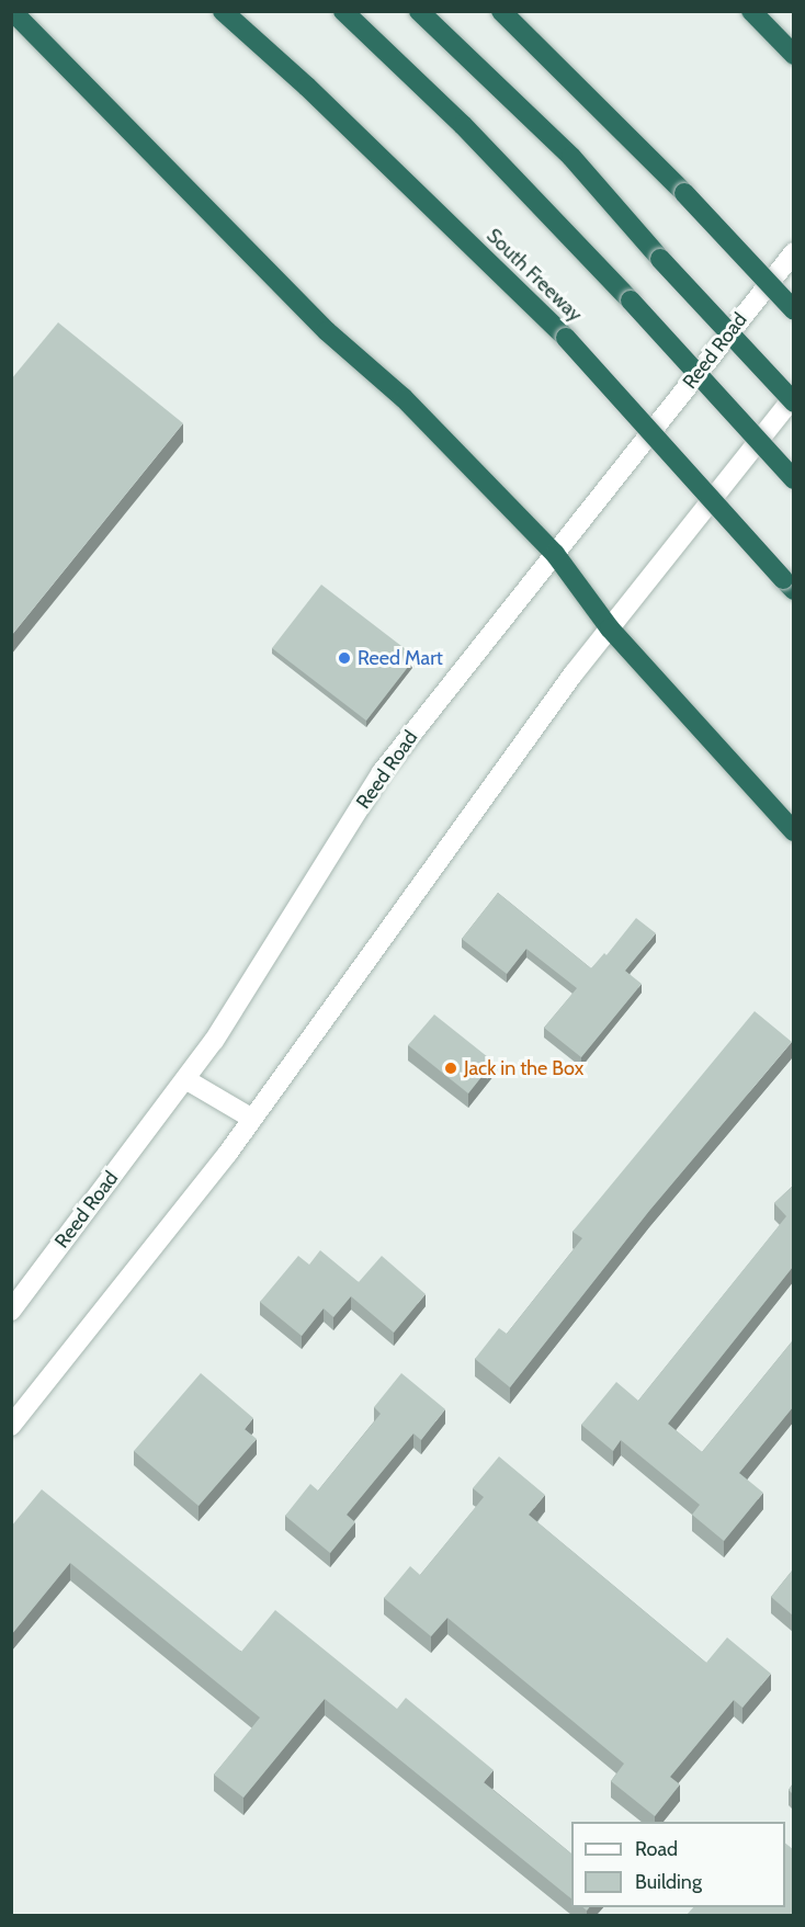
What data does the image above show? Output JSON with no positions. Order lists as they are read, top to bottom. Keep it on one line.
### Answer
{"streets":{"highway":["South Freeway"],"street":["Reed Road"]},"places":["Reed Mart","Jack in the Box"],"legend":["Road","Building"]}
